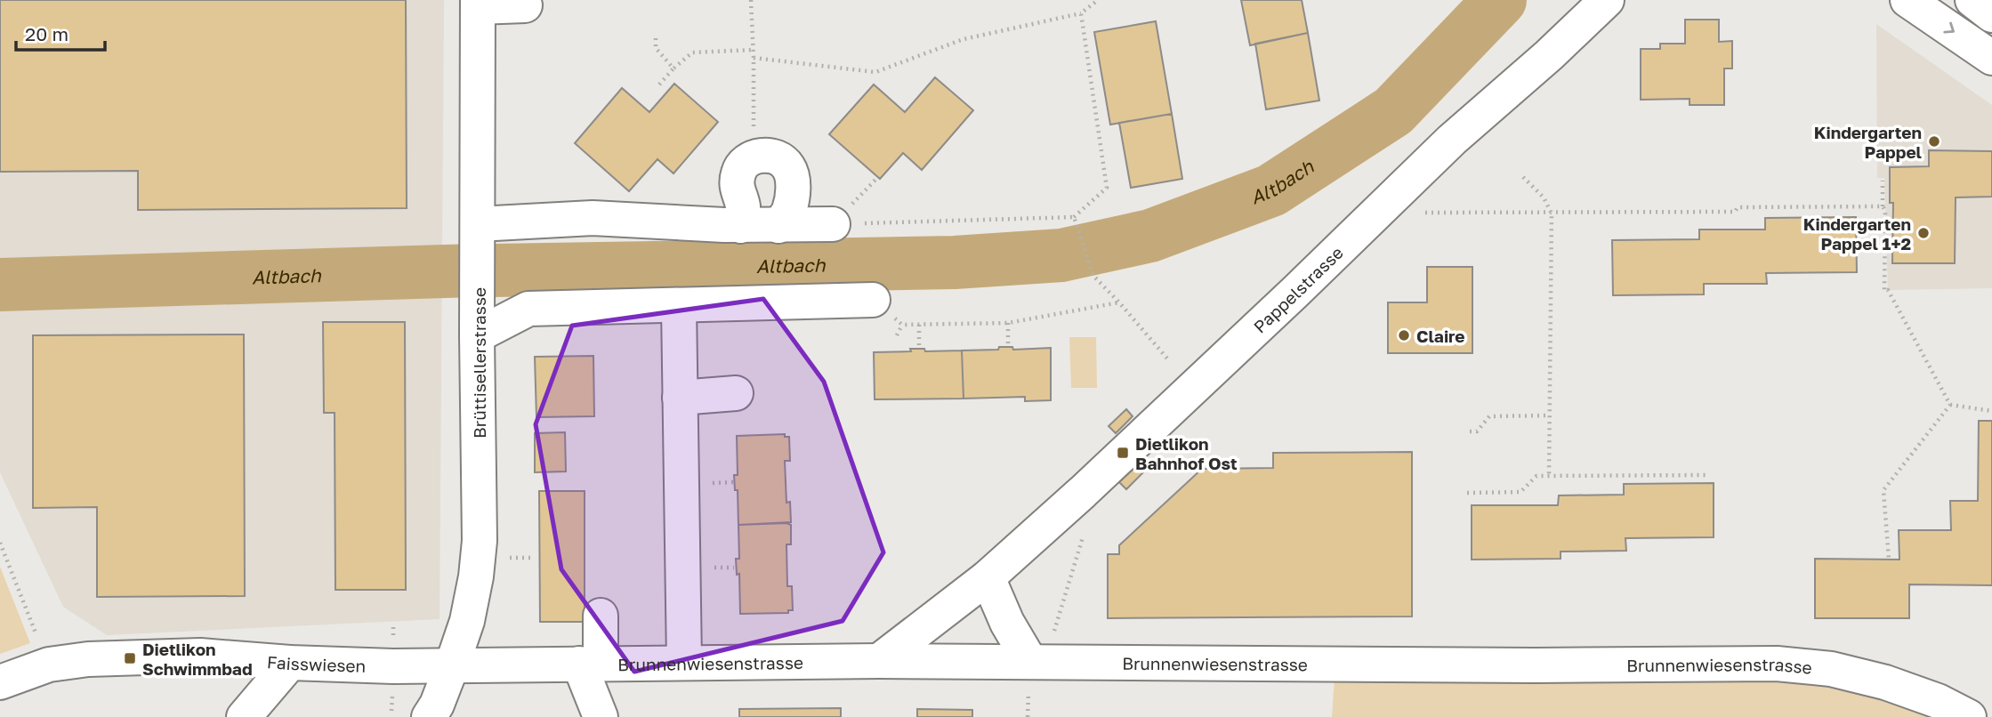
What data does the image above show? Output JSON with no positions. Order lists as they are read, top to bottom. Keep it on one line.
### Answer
{"streets":{"street":["Pappelstrasse","Brüttisellerstrasse","Faisswiesen","Brunnenwiesenstrasse"]},"crossings":[["Pappelstrasse","Brunnenwiesenstrasse"],["Brüttisellerstrasse","Faisswiesen"],["Brüttisellerstrasse","Brunnenwiesenstrasse"],["Faisswiesen","Brunnenwiesenstrasse"]],"water":["Altbach"],"places":{"other":["Kindergarten Pappel","Kindergarten Pappel 1+2","Claire"],"transit":["Dietlikon Bahnhof Ost","Dietlikon Schwimmbad"]},"scale_bar":"20 m"}
